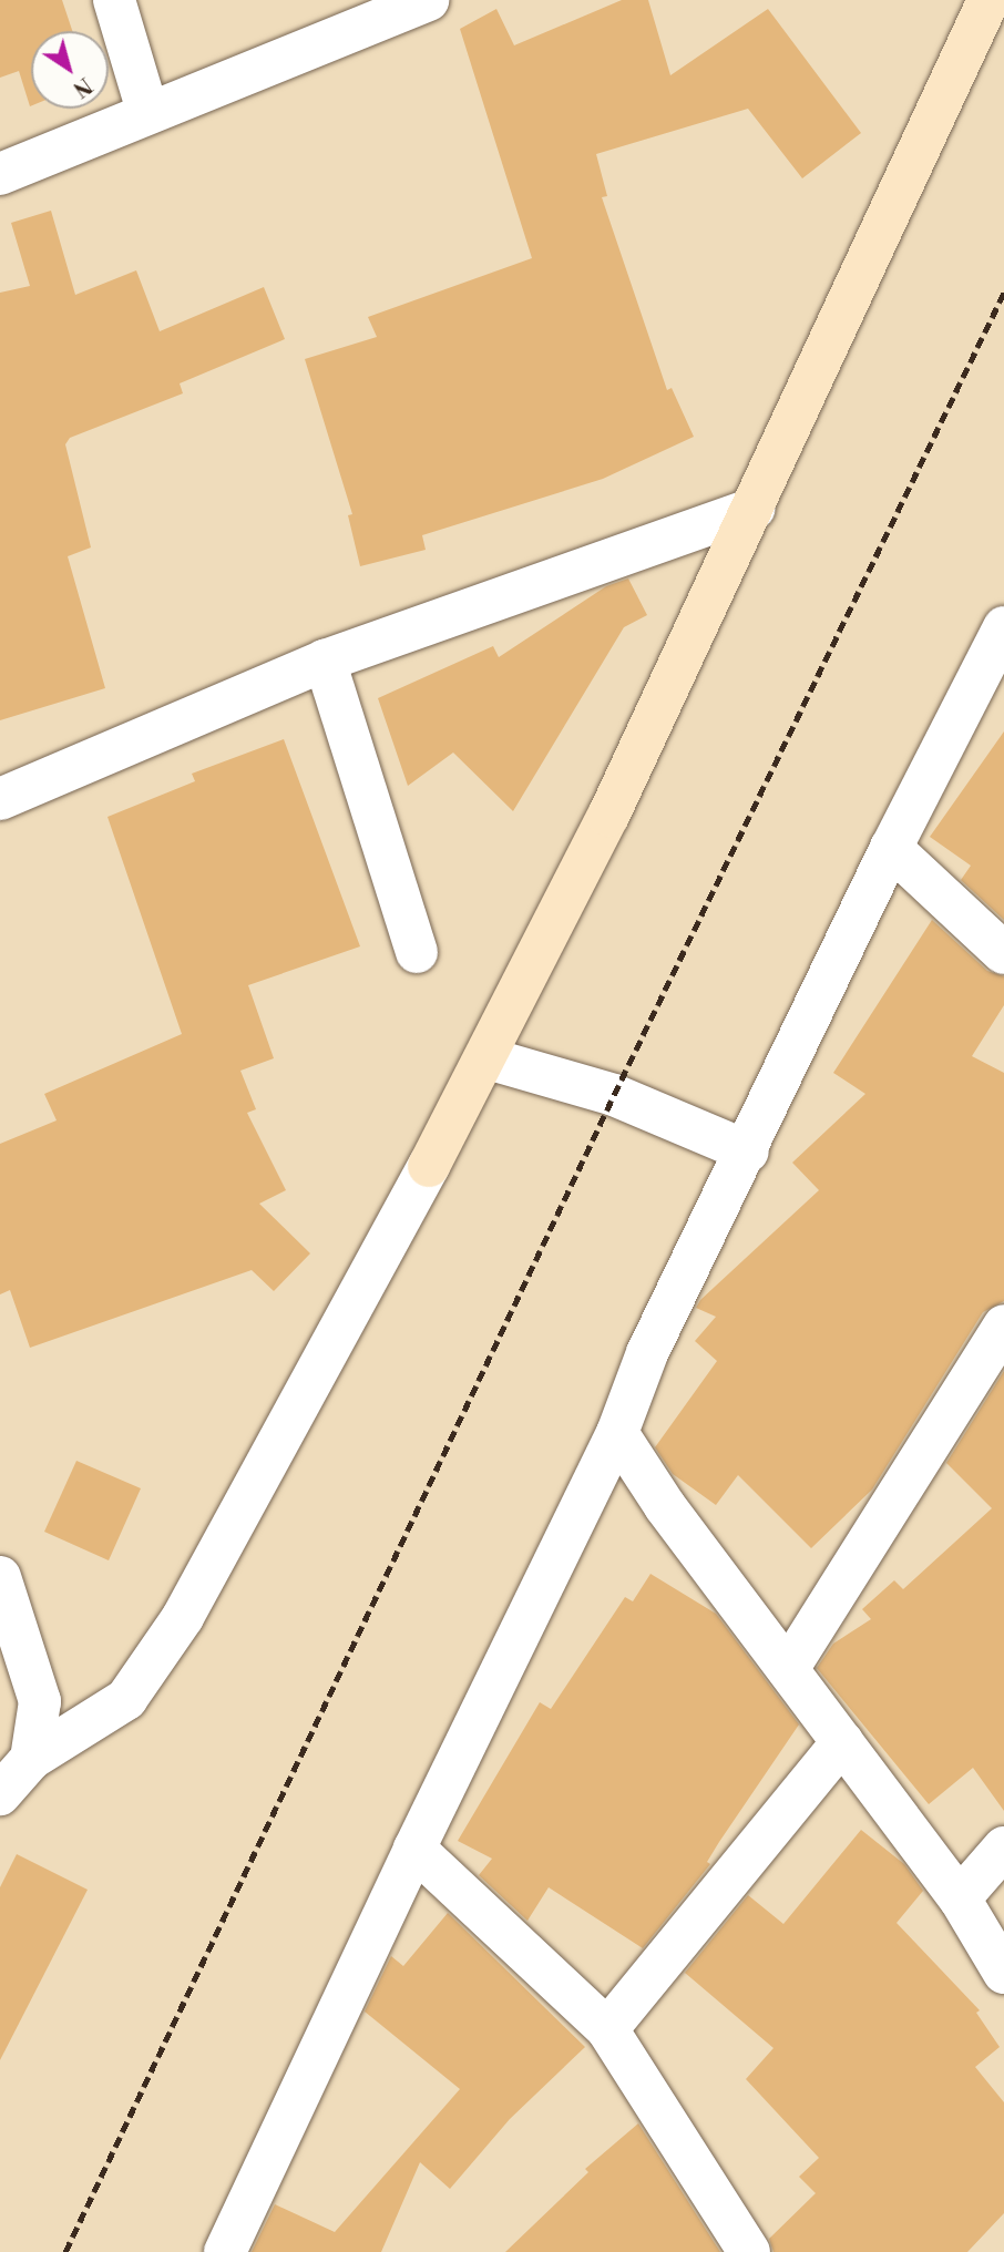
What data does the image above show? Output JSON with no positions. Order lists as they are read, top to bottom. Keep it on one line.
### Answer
{"north":"bottom right"}
